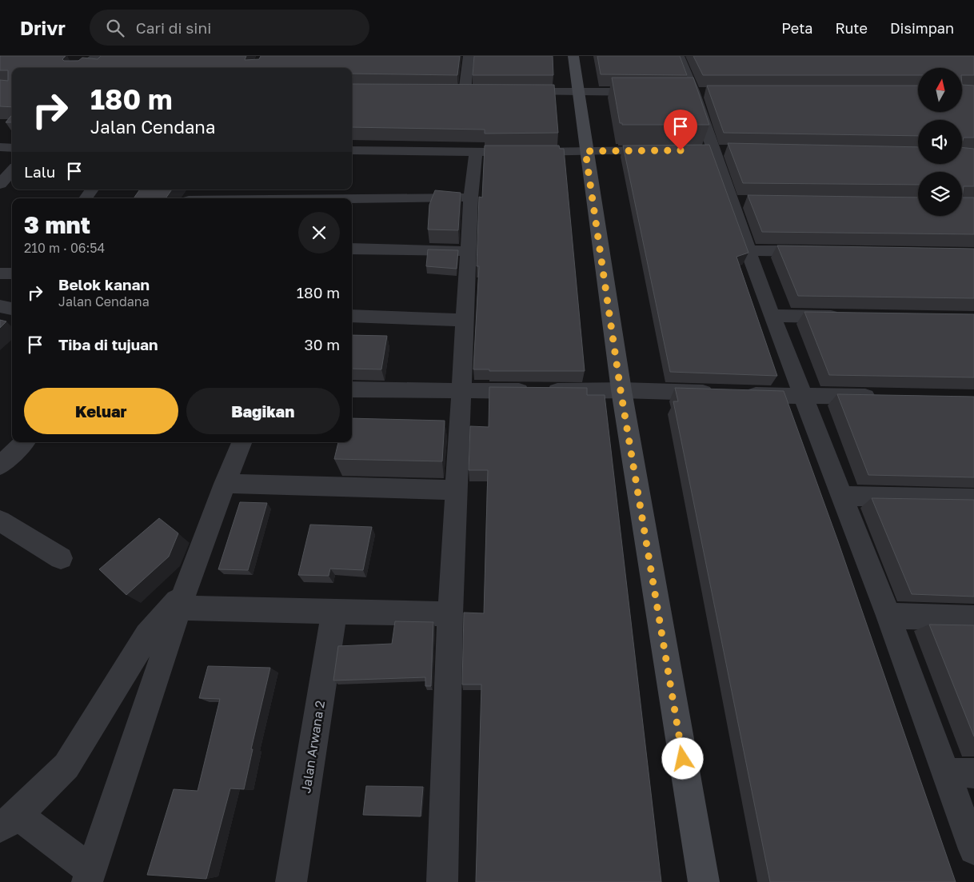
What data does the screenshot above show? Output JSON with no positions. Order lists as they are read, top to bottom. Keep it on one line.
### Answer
{"streets":{"street":["Jalan Arwana 2"]},"north":"top","page":{"header":"Drivr","search":"Cari di sini","nav":["Peta","Rute","Disimpan"],"turn":["180 m","Jalan Cendana"],"then":"Lalu","heading":["3 mnt","210 m · 06:54"],"list":[{"name":"Belok kanan","note":"Jalan Cendana","value":"180 m"},{"name":"Tiba di tujuan","value":"30 m"}],"buttons":["Keluar","Bagikan"]}}
